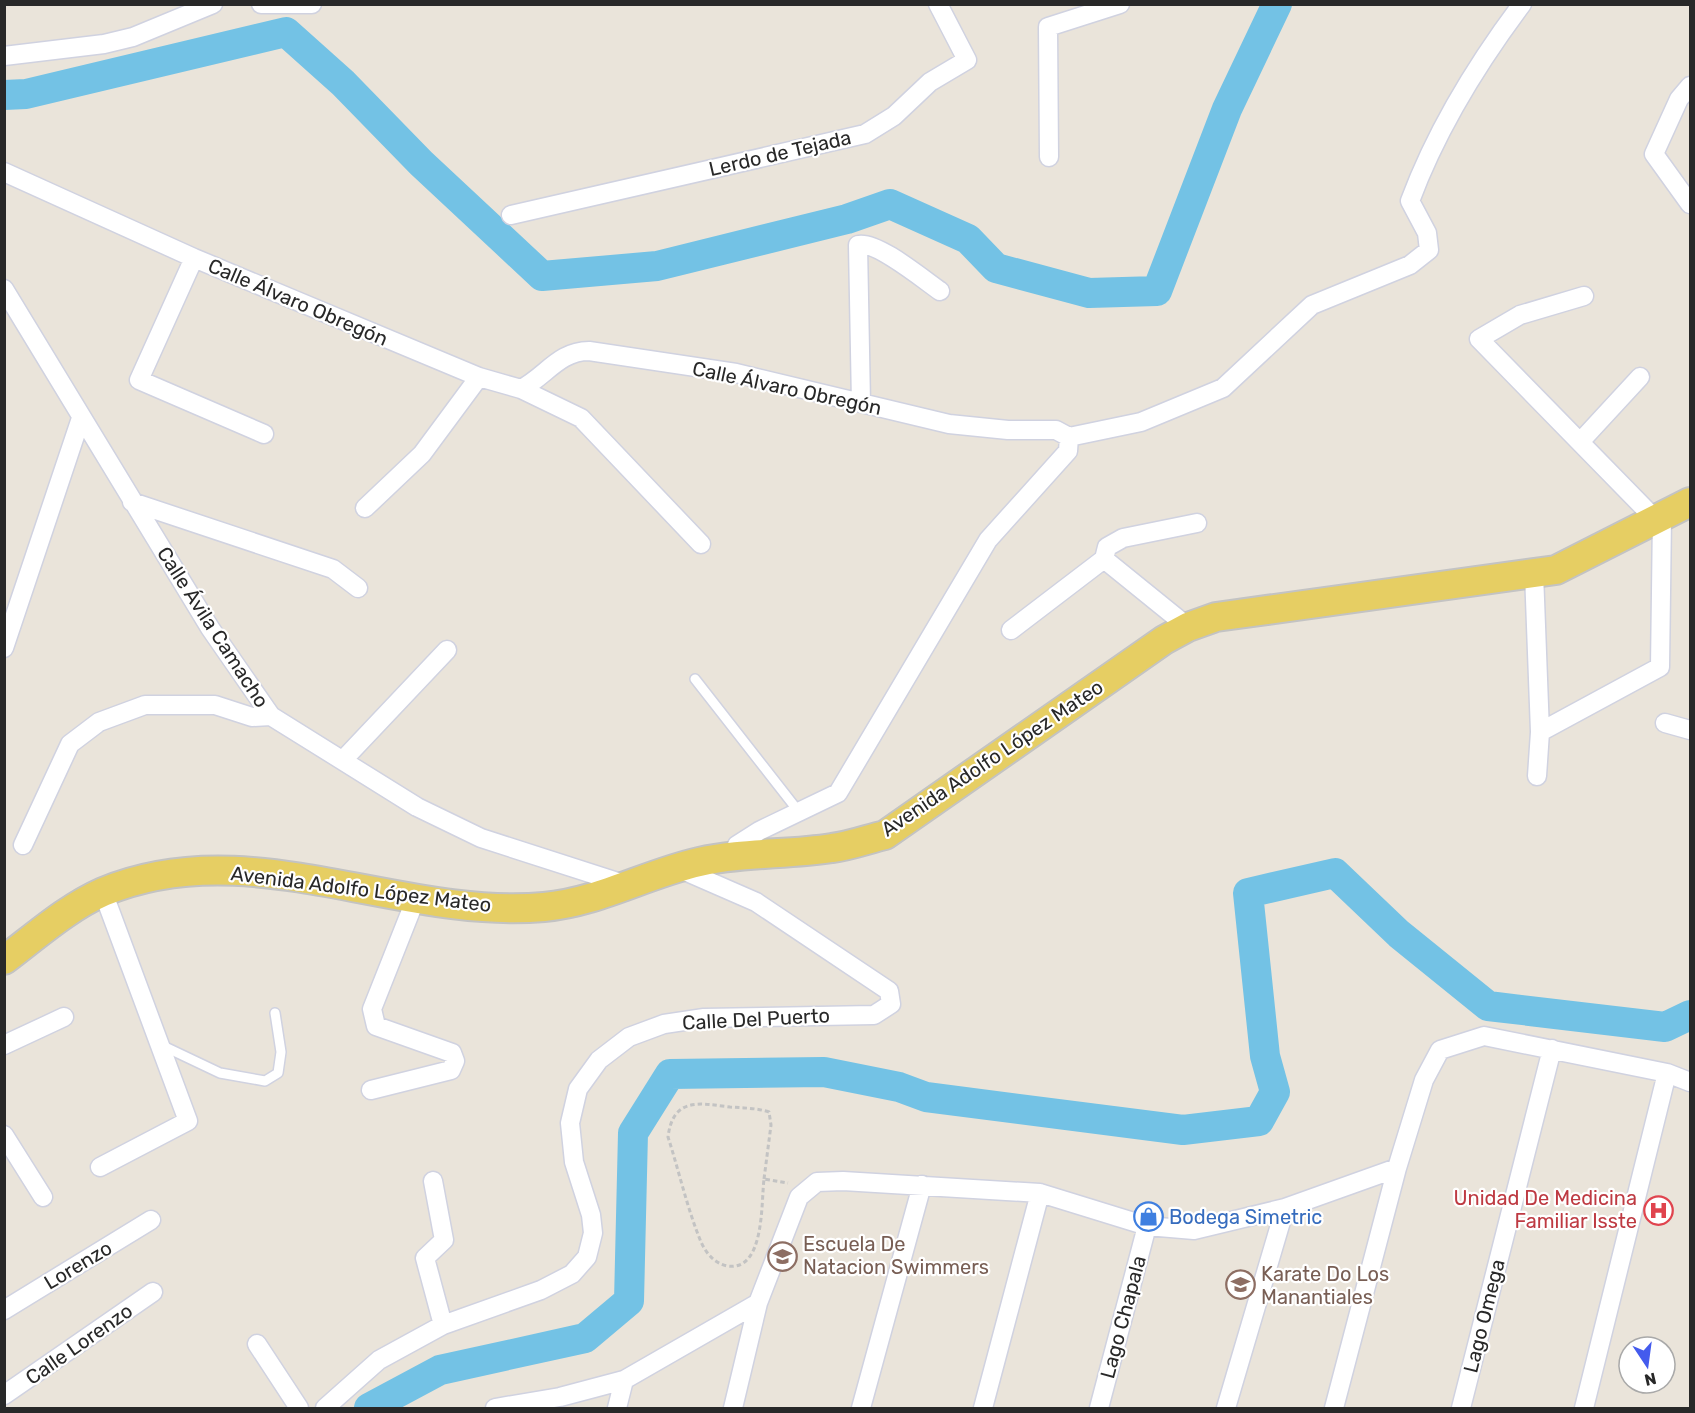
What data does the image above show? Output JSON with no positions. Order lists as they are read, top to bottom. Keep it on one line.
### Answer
{"streets":{"main road":["Avenida Adolfo López Mateo"],"street":["Lerdo de Tejada","Calle Álvaro Obregón","Calle Ávila Camacho","Calle Del Puerto","Lorenzo","Lago Omega","Lago Chapala","Calle Lorenzo"]},"crossings":[["Calle Ávila Camacho","Avenida Adolfo López Mateo"],["Avenida Adolfo López Mateo","Calle Del Puerto"]],"places":{"hospital":["Unidad De Medicina Familiar Isste"],"shop":["Bodega Simetric"],"school or university":["Escuela De Natacion Swimmers","Karate Do Los Manantiales"]},"north":"bottom"}
